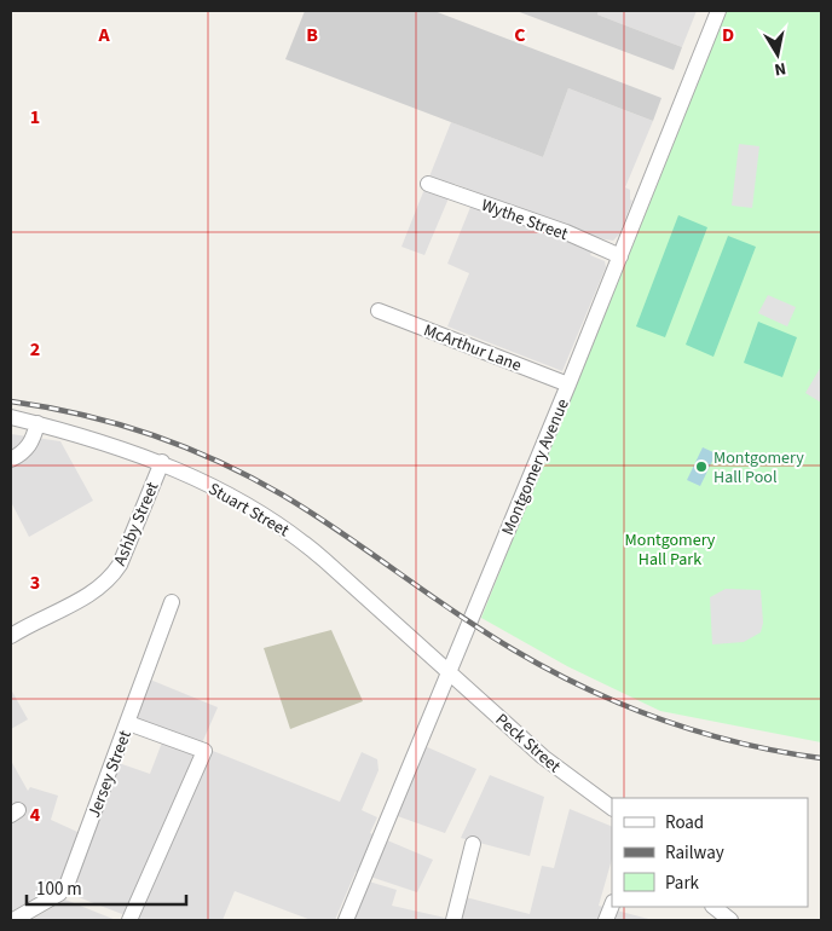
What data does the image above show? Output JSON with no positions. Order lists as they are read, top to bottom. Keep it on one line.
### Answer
{"streets":{"street":["Wythe Street","McArthur Lane","Montgomery Avenue","Stuart Street","Ashby Street","Peck Street","Jersey Street"]},"crossings":[["Wythe Street","Montgomery Avenue"],["McArthur Lane","Montgomery Avenue"],["Montgomery Avenue","Stuart Street"],["Montgomery Avenue","Peck Street"],["Stuart Street","Ashby Street"],["Stuart Street","Peck Street"]],"parks":["Montgomery Hall Park"],"places":["Montgomery Hall Pool"],"legend":["Road","Railway","Park"],"scale_bar":"100 m","north":"bottom","grid":{"columns":["A","B","C","D"],"rows":["1","2","3","4"]}}
